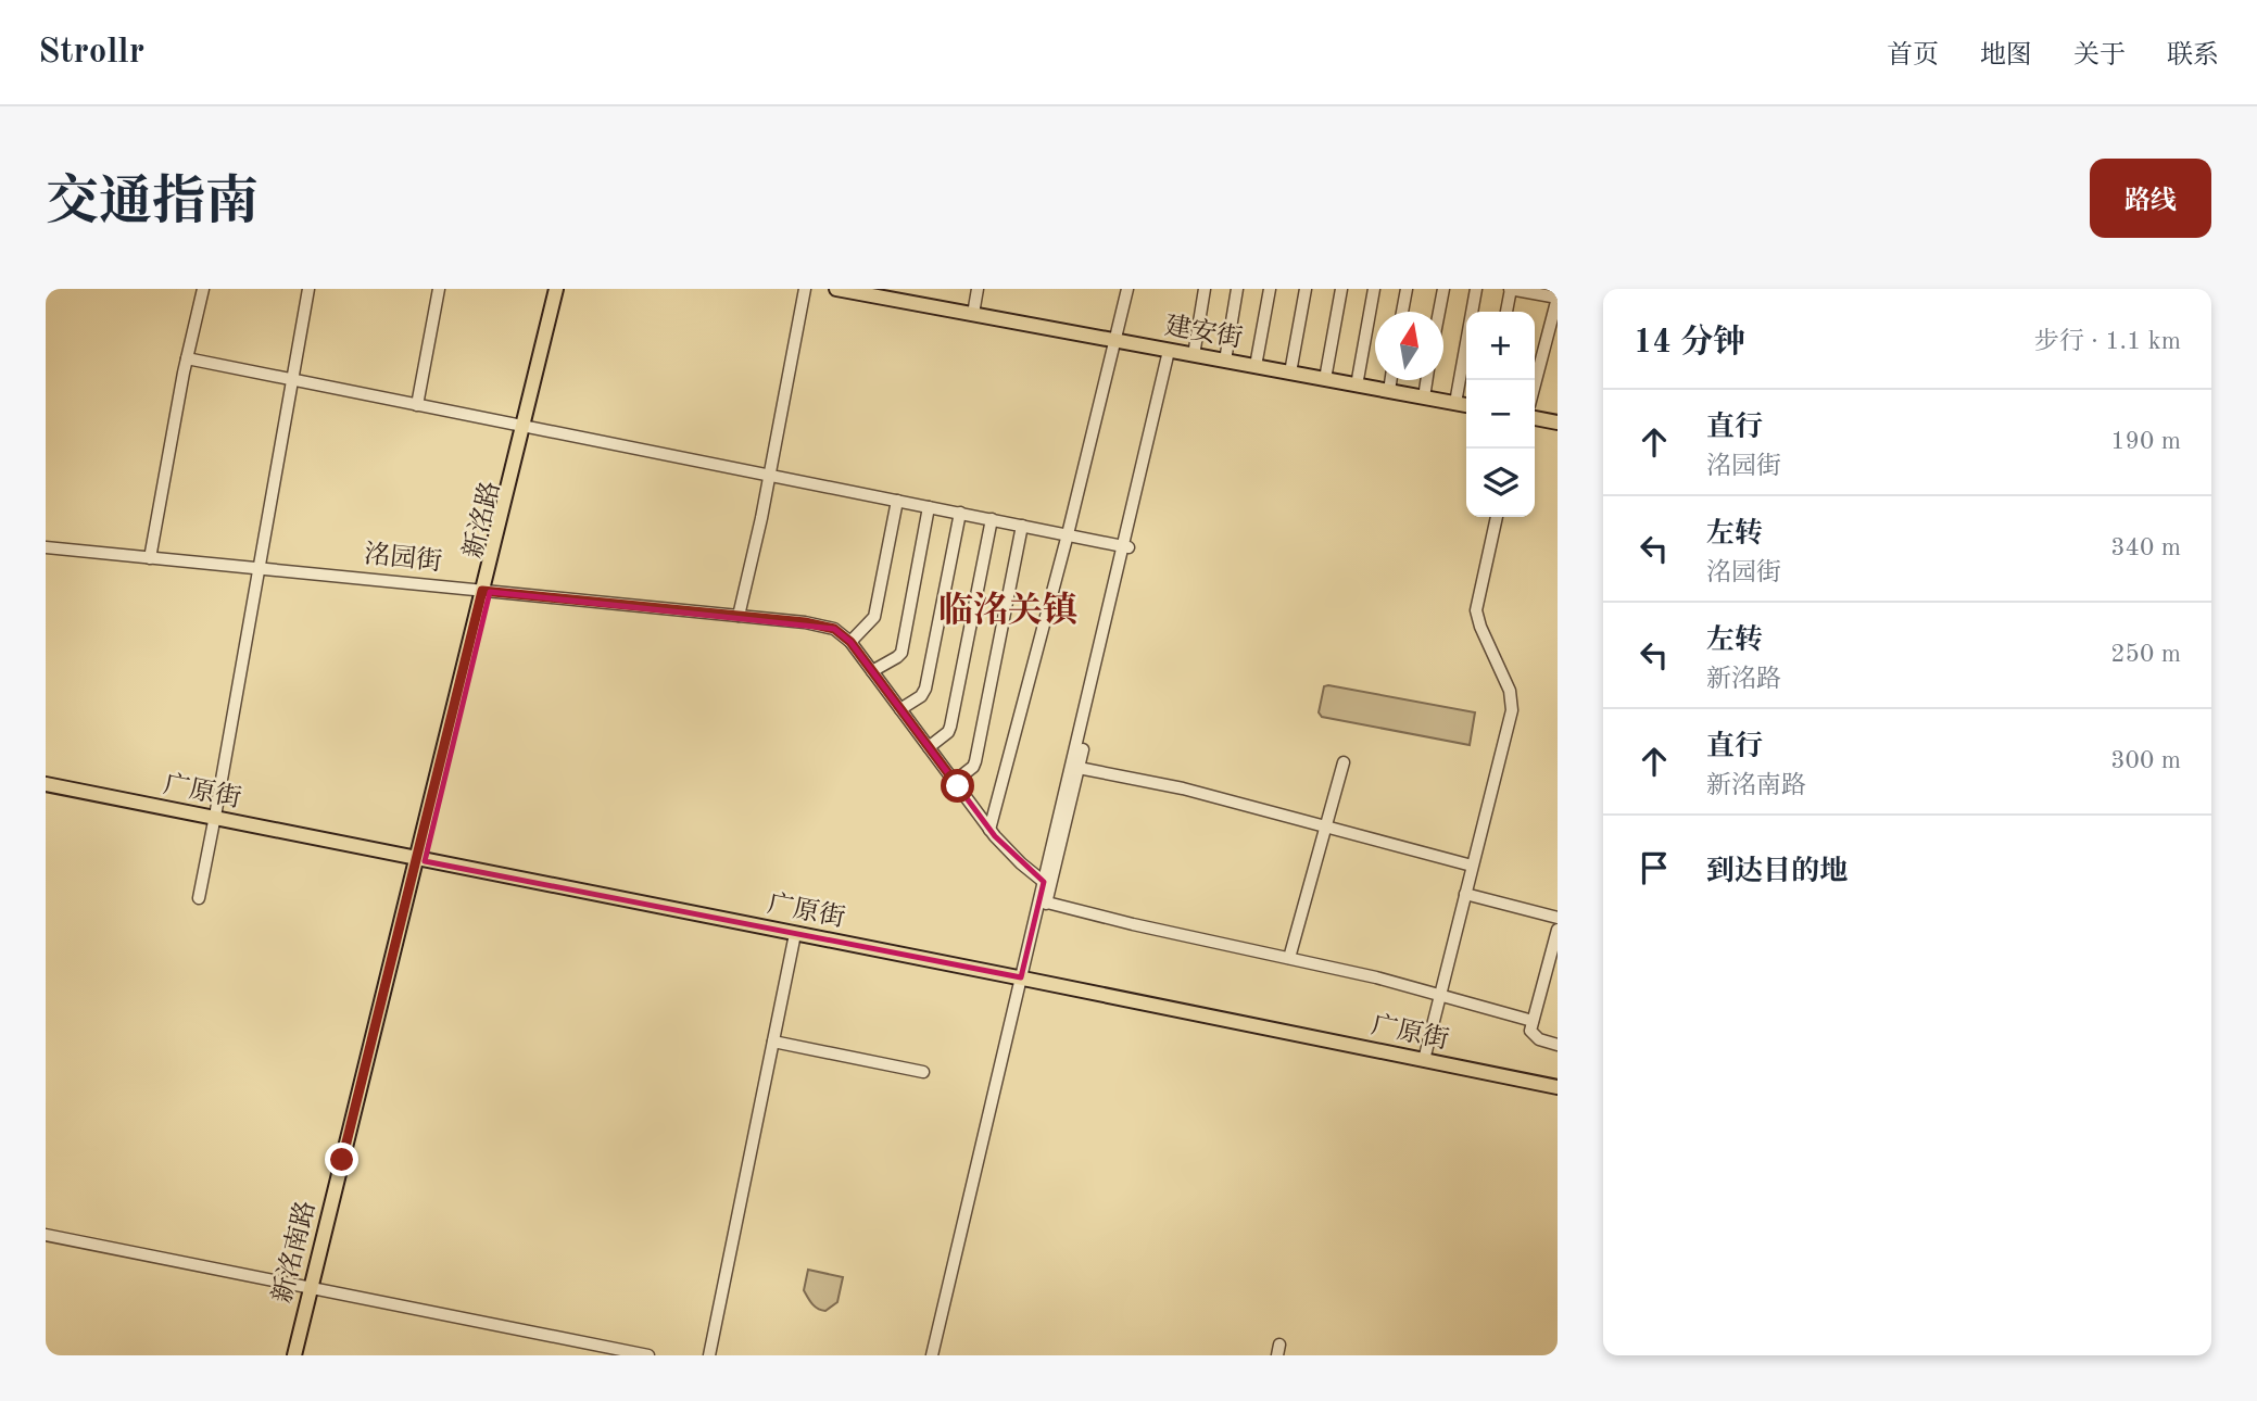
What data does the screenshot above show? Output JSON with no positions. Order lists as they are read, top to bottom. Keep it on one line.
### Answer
{"streets":{"main road":["建安街","新洺路","广原街","新洺南路"],"street":["洺园街"]},"crossings":[["新洺路","洺园街"],["新洺路","广原街"],["新洺路","新洺南路"],["广原街","新洺南路"]],"districts":["临洺关镇"],"north":"top","page":{"header":"Strollr","nav":["首页","地图","关于","联系"],"title":"交通指南","buttons":"路线","heading":["14 分钟","步行 · 1.1 km"],"map_buttons":["+","−"],"list":[["直行","洺园街","190 m"],["左转","洺园街","340 m"],["左转","新洺路","250 m"],["直行","新洺南路","300 m"],"到达目的地"]}}
